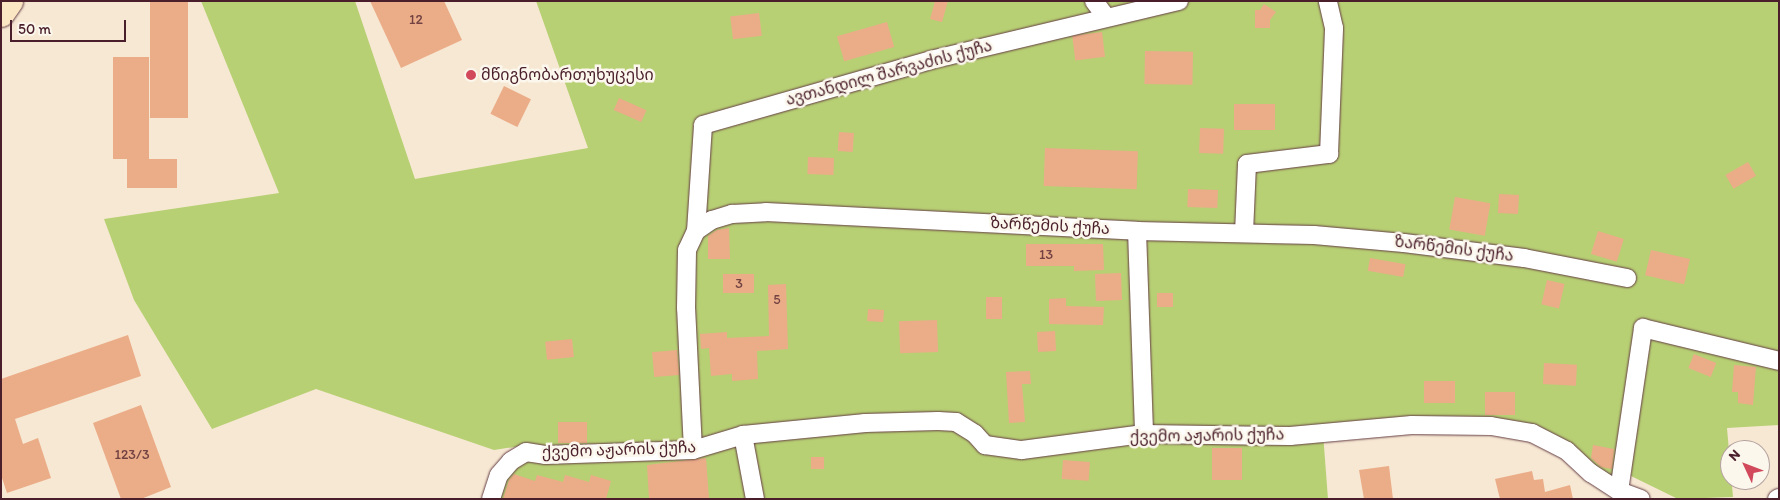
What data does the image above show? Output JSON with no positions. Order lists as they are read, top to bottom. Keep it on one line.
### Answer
{"streets":{"street":["ავთანდილ შარვაძის ქუჩა","ზარწემის ქუჩა","ქვემო აჟარის ქუჩა"]},"crossings":[["ავთანდილ შარვაძის ქუჩა","ზარწემის ქუჩა"]],"places":["მწიგნობართუხუცესი"],"house_numbers":["12","13","3","5","123/3"],"scale_bar":"50 m","north":"top left"}
